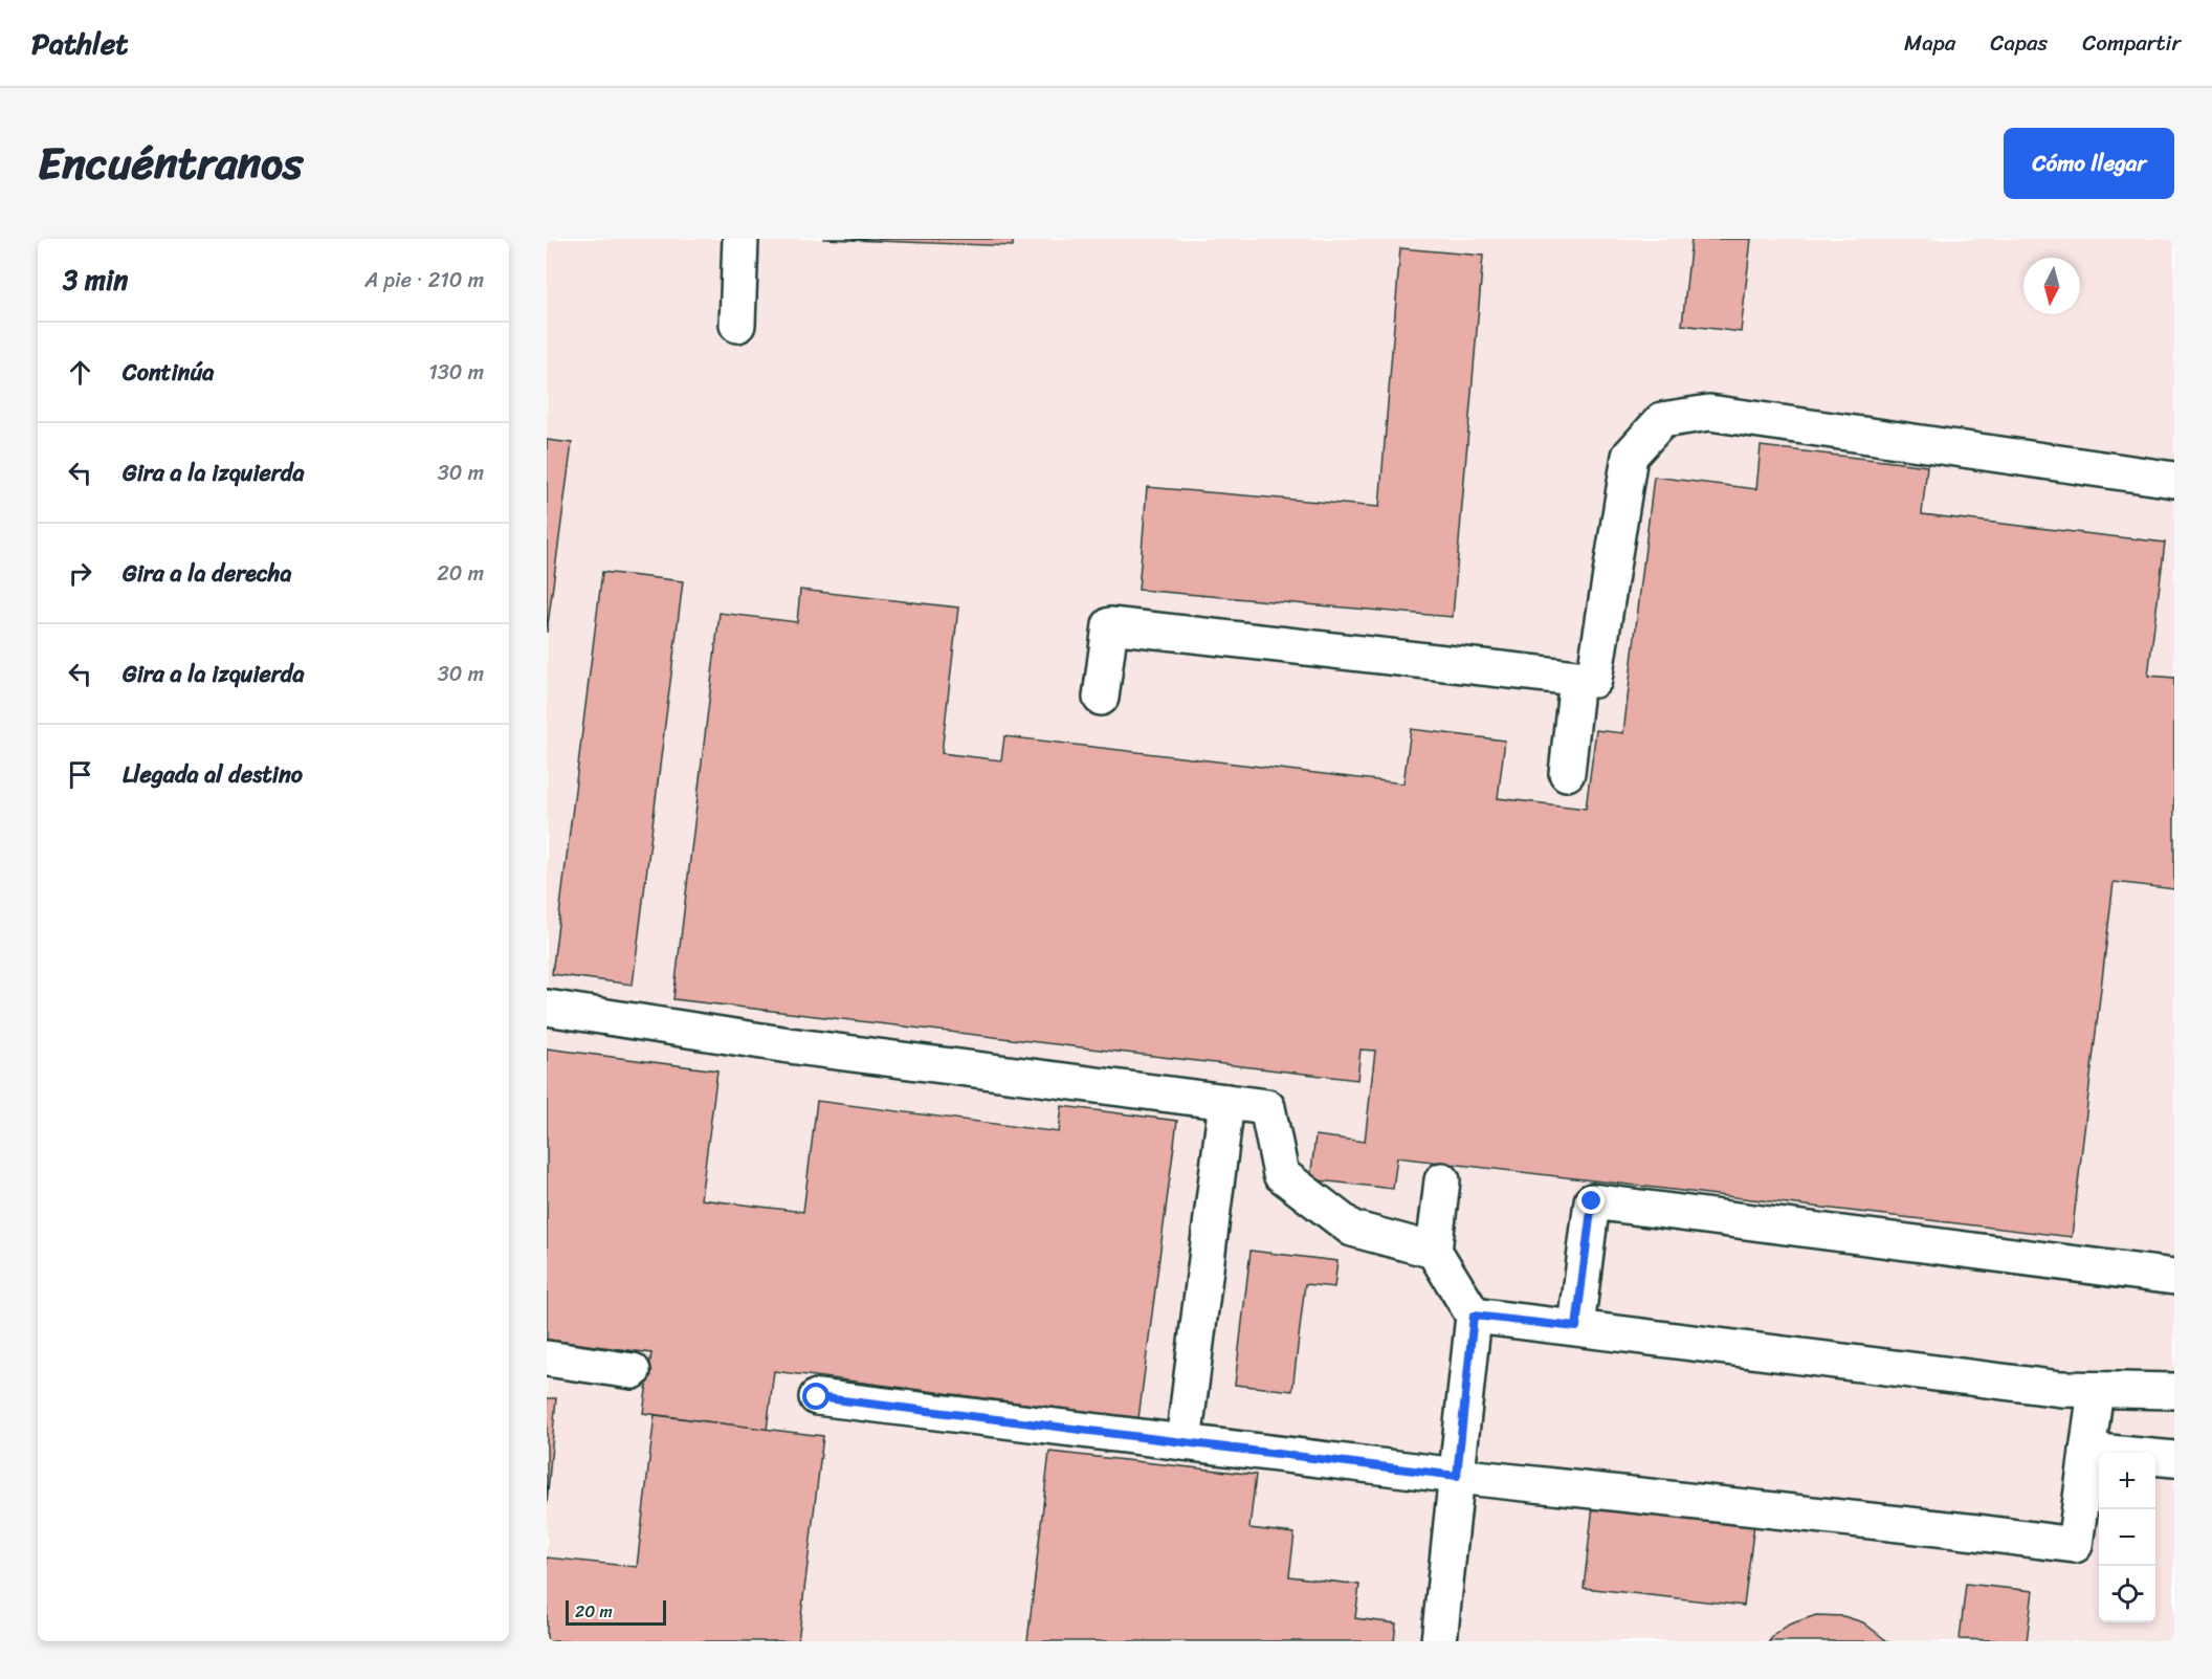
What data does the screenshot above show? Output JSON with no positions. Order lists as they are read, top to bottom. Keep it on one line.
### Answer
{"scale_bar":"20 m","north":"bottom","page":{"header":"Pathlet","nav":["Mapa","Capas","Compartir"],"title":"Encuéntranos","buttons":"Cómo llegar","heading":["3 min","A pie · 210 m"],"list":[["Continúa","130 m"],["Gira a la izquierda","30 m"],["Gira a la derecha","20 m"],["Gira a la izquierda","30 m"],"Llegada al destino"],"map_buttons":["+","−"],"scale":"20 m"}}
